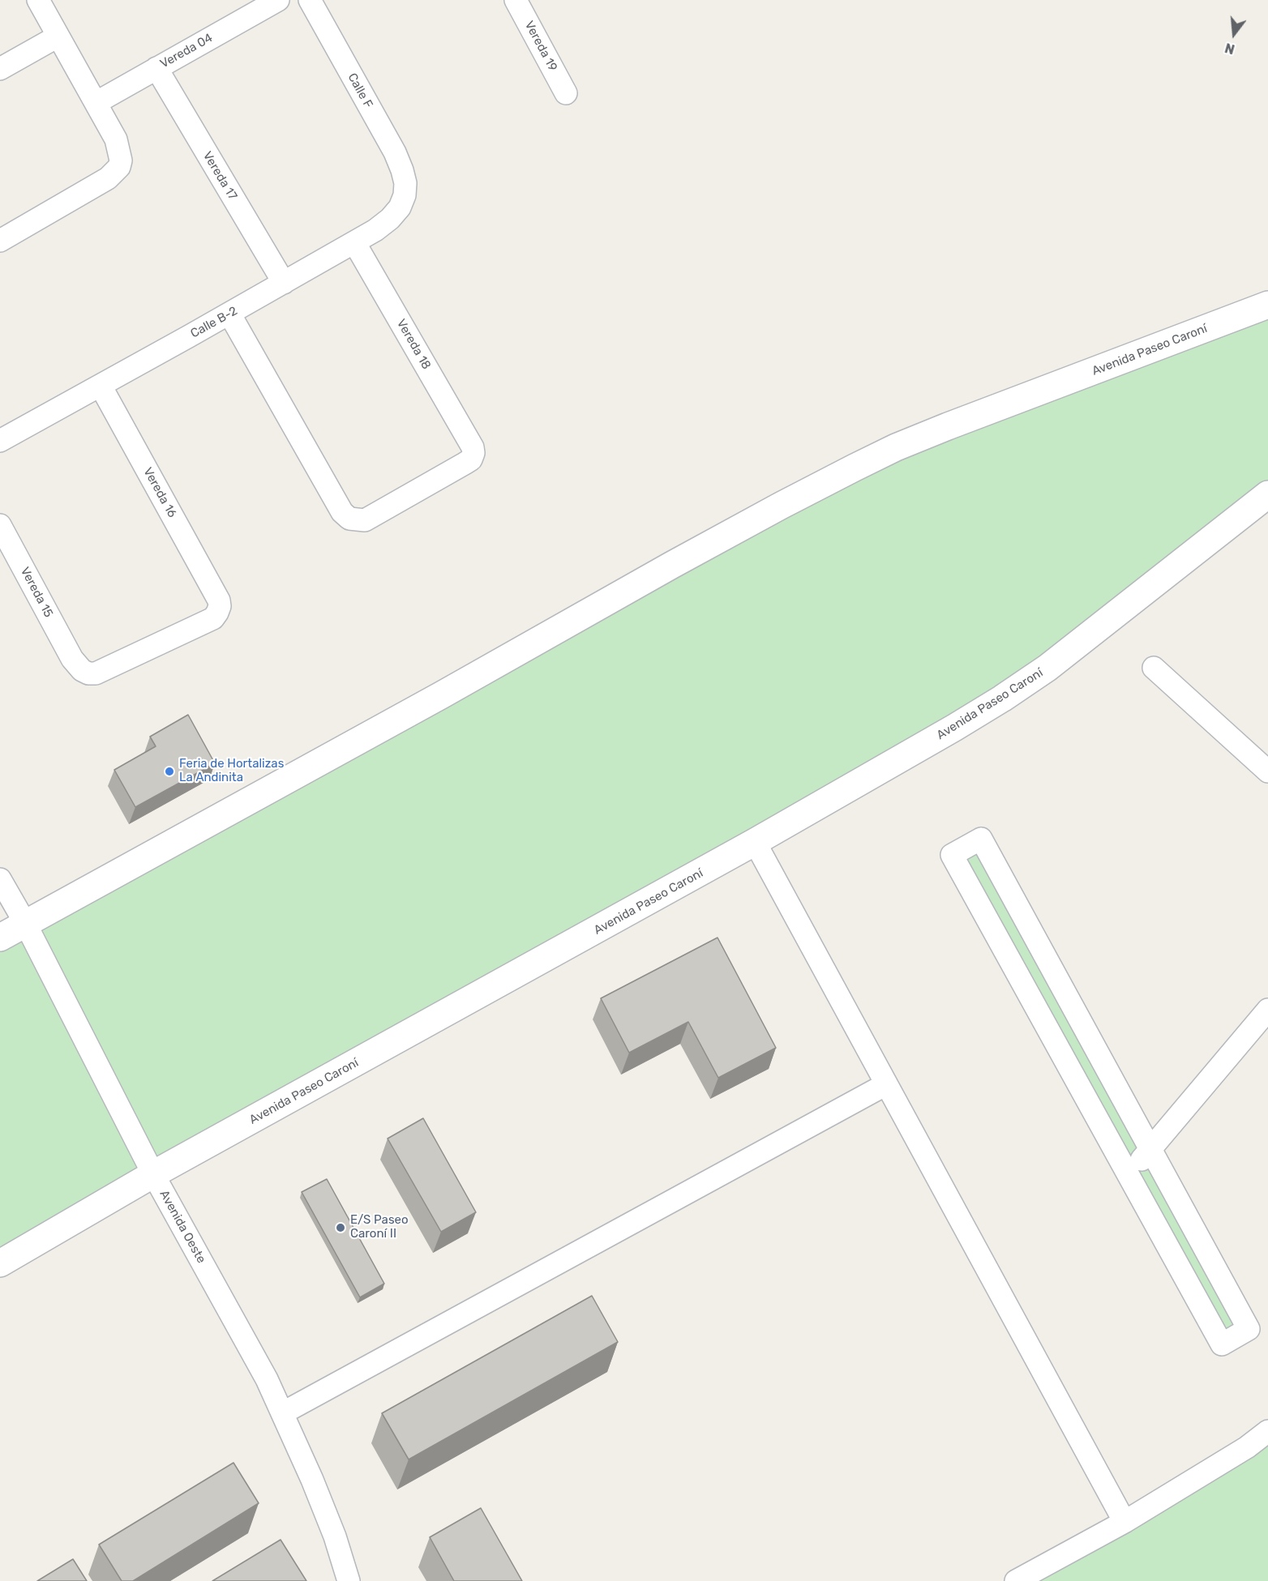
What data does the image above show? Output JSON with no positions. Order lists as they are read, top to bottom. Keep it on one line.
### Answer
{"streets":{"street":["Vereda 19","Vereda 04","Calle F","Vereda 17","Calle B-2","Vereda 18","Avenida Paseo Caroní","Vereda 16","Vereda 15","Avenida Oeste"]},"crossings":[["Vereda 04","Vereda 17"],["Calle F","Calle B-2"],["Vereda 17","Calle B-2"],["Calle B-2","Vereda 18"],["Calle B-2","Vereda 16"],["Avenida Paseo Caroní","Avenida Oeste"],["Vereda 16","Vereda 15"]],"places":["Feria de Hortalizas La Andinita","E/S Paseo Caroní II"],"north":"bottom"}
